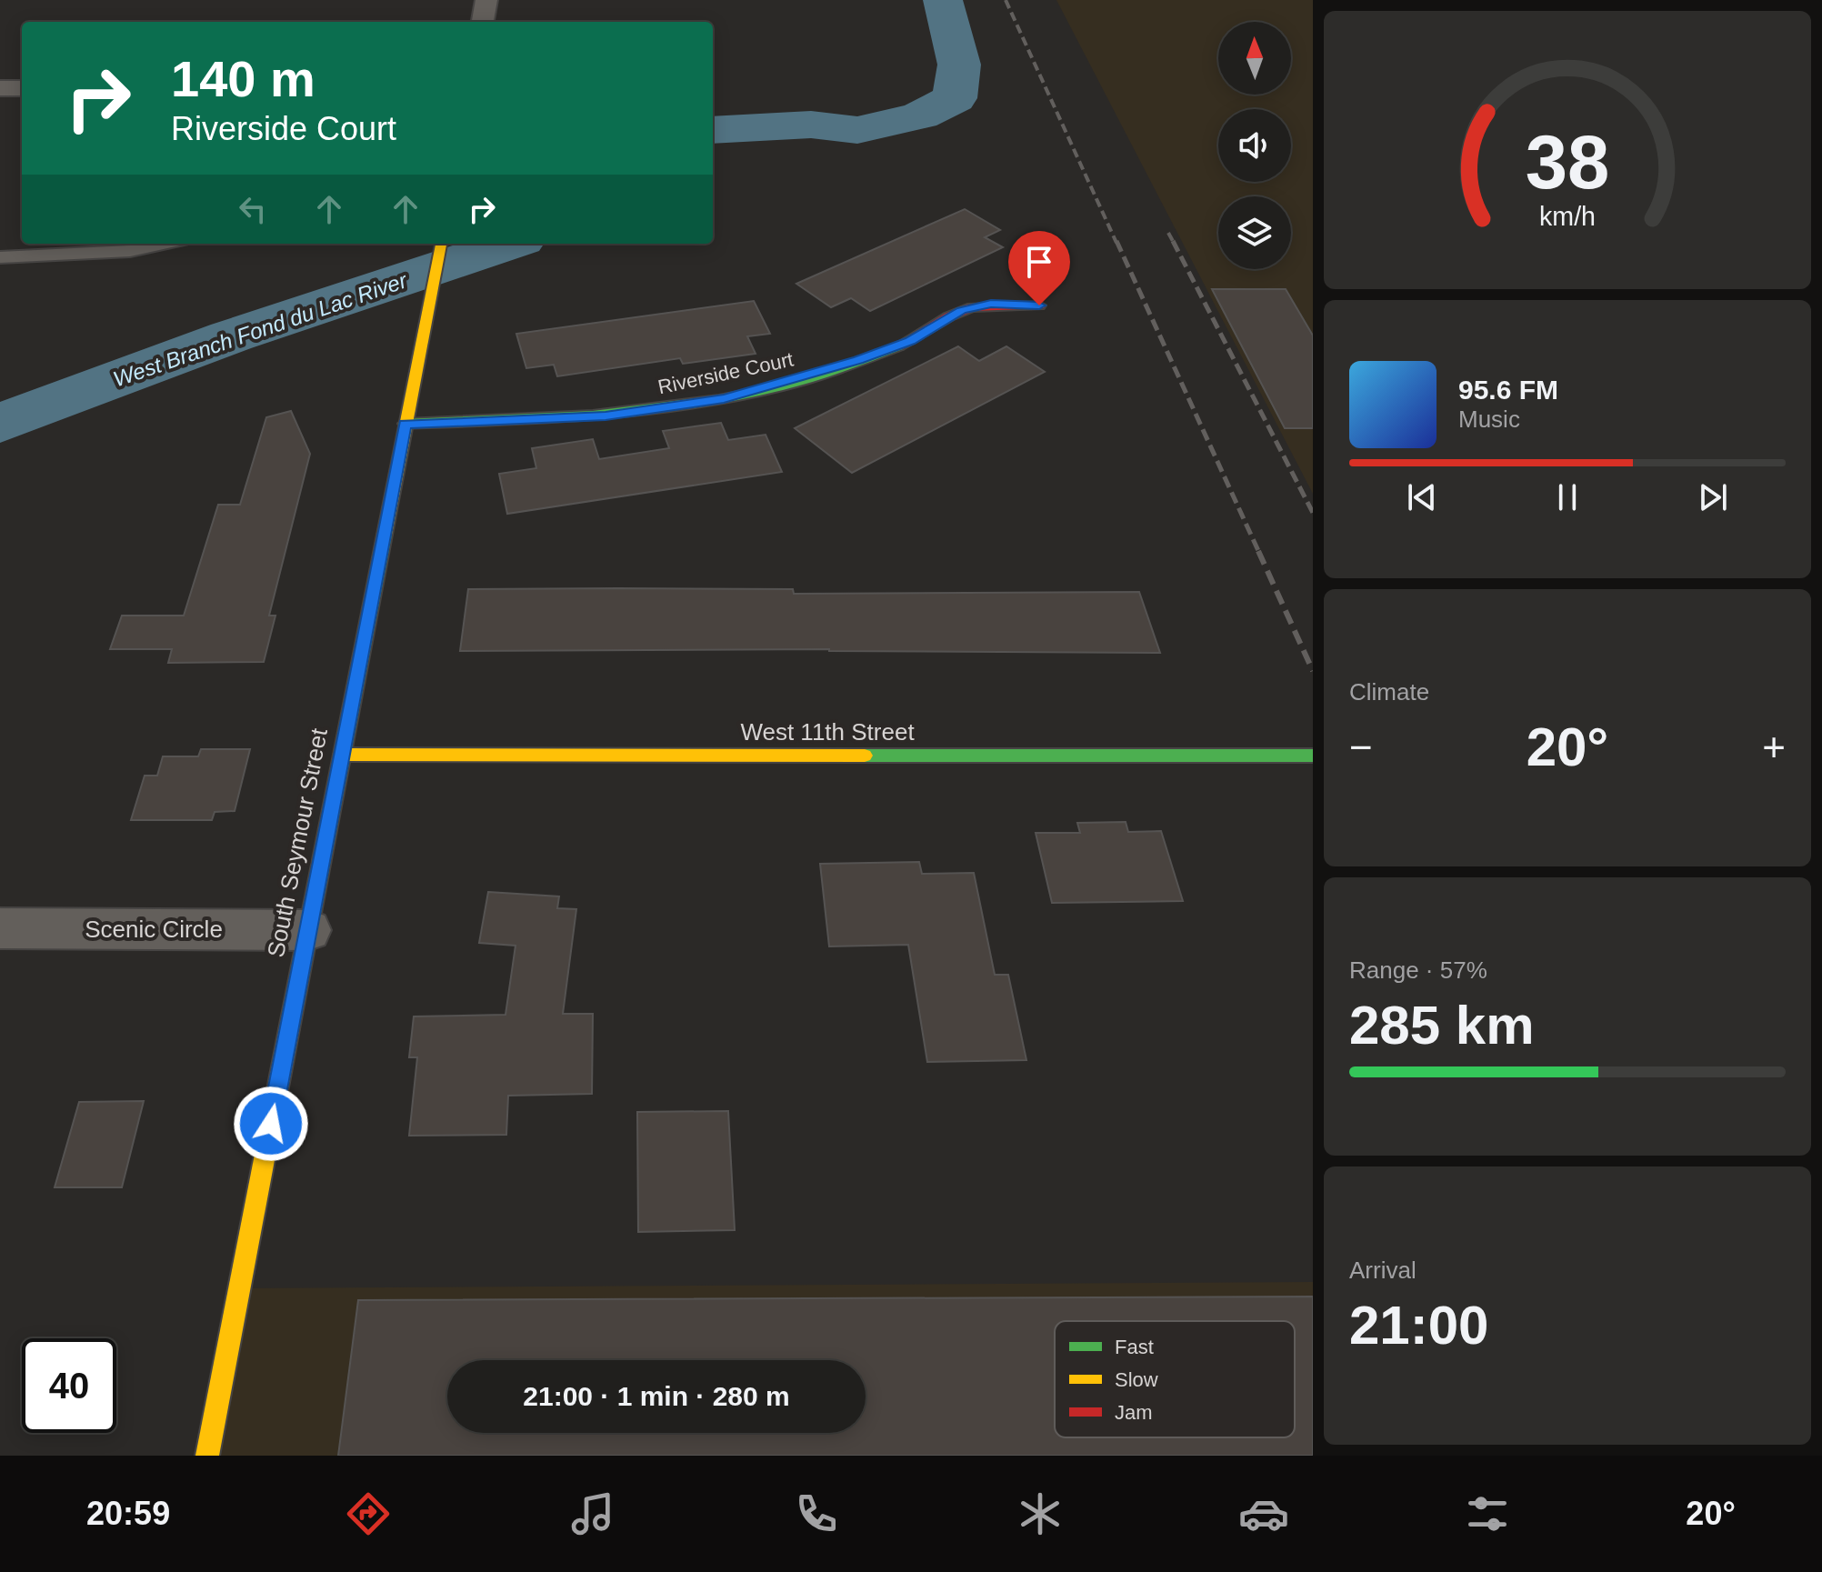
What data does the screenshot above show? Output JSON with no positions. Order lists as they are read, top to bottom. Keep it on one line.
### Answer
{"streets":{"street":["Riverside Court","West 11th Street","South Seymour Street","Scenic Circle"]},"crossings":[["Riverside Court","South Seymour Street"],["West 11th Street","South Seymour Street"],["South Seymour Street","Scenic Circle"]],"water":["West Branch Fond du Lac River"],"legend":["Fast","Slow","Jam"],"north":"top","page":{"turn":["140 m","Riverside Court"],"song":["95.6 FM","Music"],"tile":["Climate",["Range · 57%","285 km"],["Arrival","21:00"]],"heat":["−","20°","+"],"limit":"40","trip":"21:00 · 1 min · 280 m","tabs":["20:59","20°"],"gauge":["38","km/h"]}}
